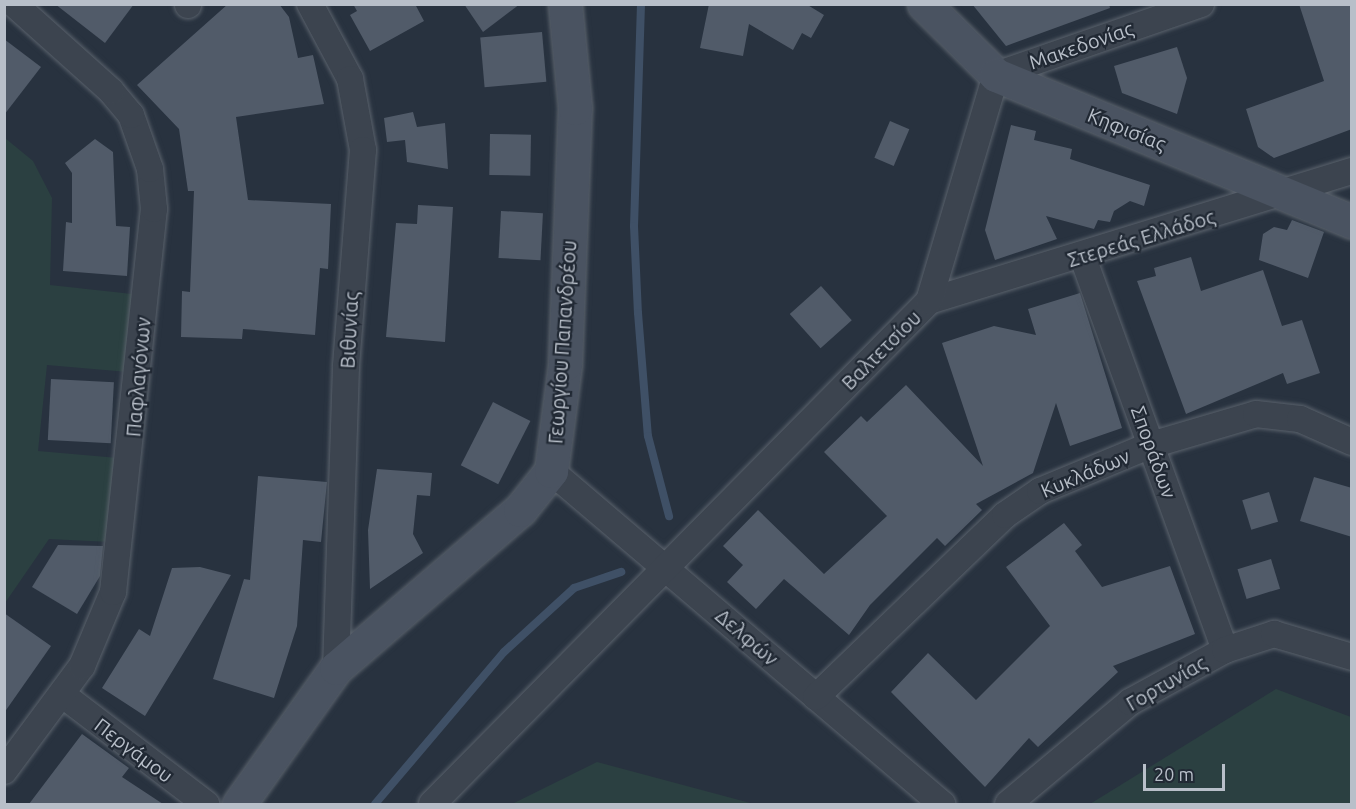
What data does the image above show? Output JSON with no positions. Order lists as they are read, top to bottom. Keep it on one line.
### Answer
{"streets":{"street":["Μακεδονίας","Κηφισίας","Στερεάς Ελλάδος","Βιθυνίας","Γεωργίου Παπανδρέου","Βαλτετσίου","Παφλαγόνων","Σποράδων","Κυκλάδων","Δελφών","Γορτυνίας","Περγάμου"]},"crossings":[["Μακεδονίας","Κηφισίας"],["Μακεδονίας","Βαλτετσίου"],["Κηφισίας","Στερεάς Ελλάδος"],["Κηφισίας","Βαλτετσίου"],["Στερεάς Ελλάδος","Βαλτετσίου"],["Στερεάς Ελλάδος","Σποράδων"],["Βιθυνίας","Γεωργίου Παπανδρέου"],["Γεωργίου Παπανδρέου","Δελφών"],["Βαλτετσίου","Δελφών"],["Παφλαγόνων","Περγάμου"],["Σποράδων","Κυκλάδων"],["Σποράδων","Γορτυνίας"],["Κυκλάδων","Δελφών"]],"scale_bar":"20 m"}
